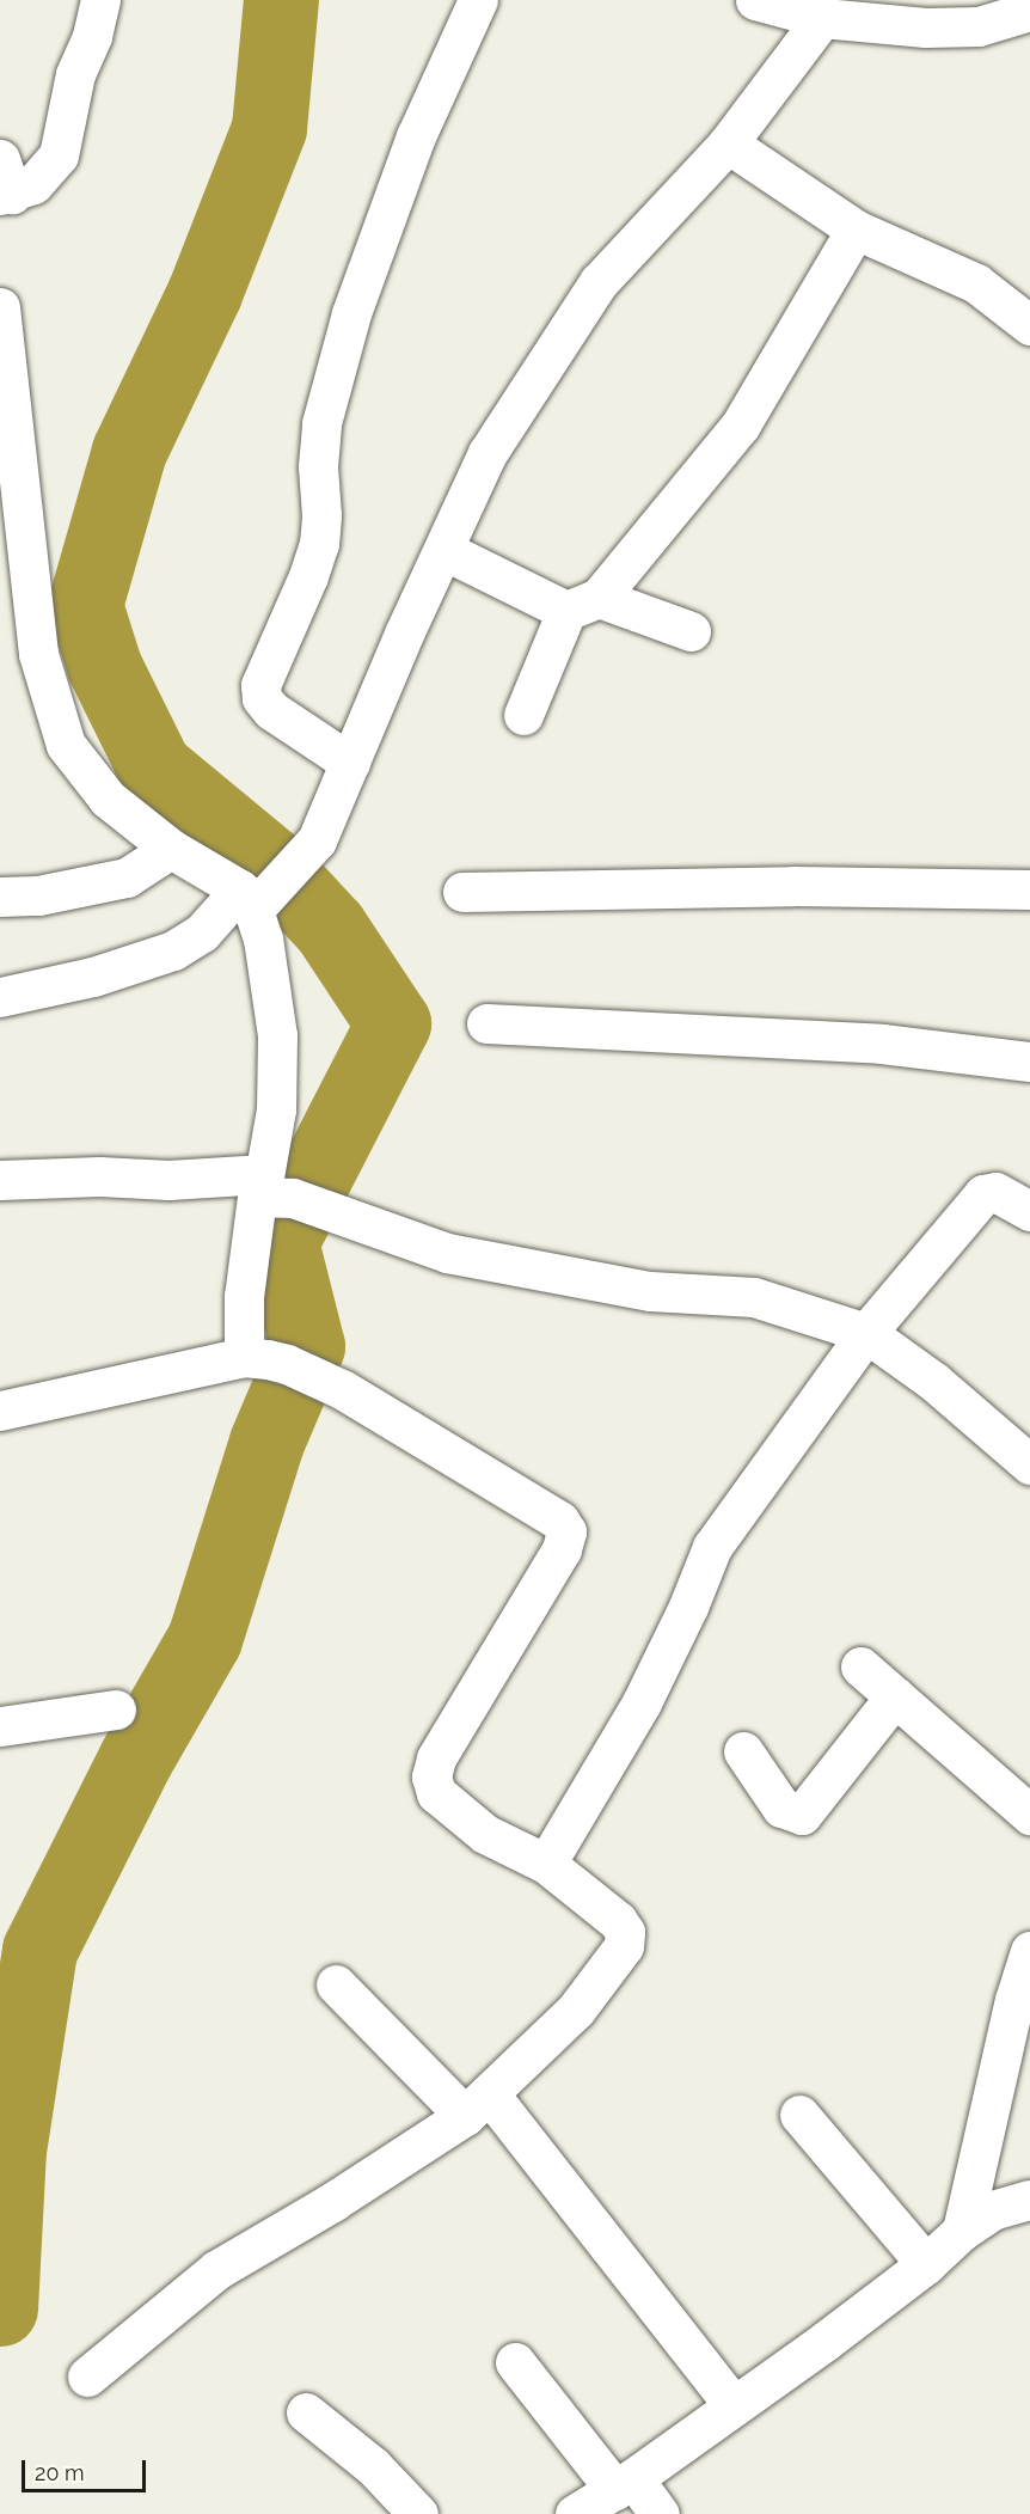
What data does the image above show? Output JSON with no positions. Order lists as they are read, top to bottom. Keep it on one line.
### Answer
{"scale_bar":"20 m"}
